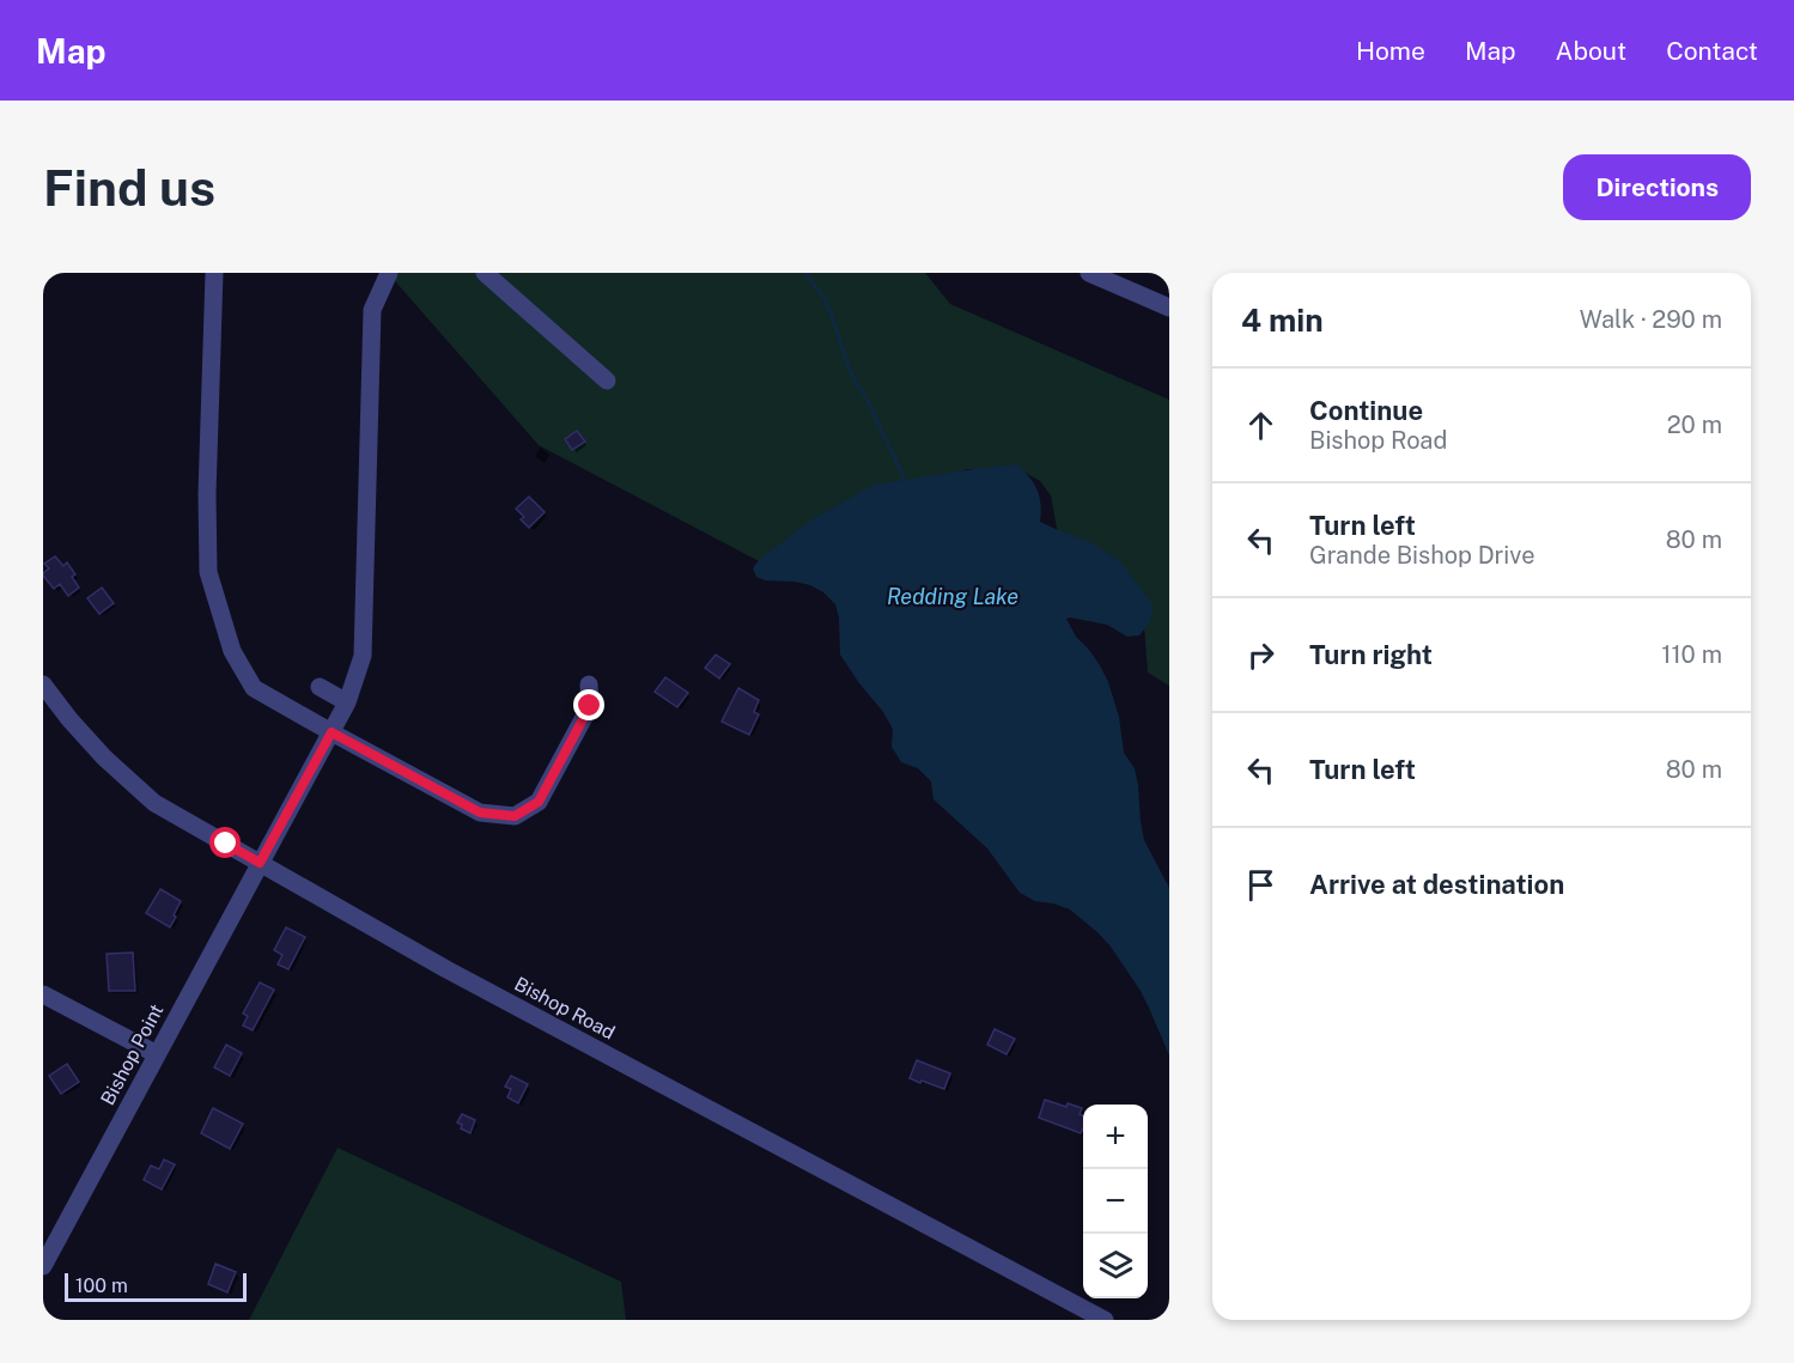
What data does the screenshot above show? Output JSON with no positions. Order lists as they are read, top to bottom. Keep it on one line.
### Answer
{"streets":{"street":["Bishop Road","Bishop Point"]},"crossings":[["Bishop Road","Bishop Point"]],"water":["Redding Lake"],"scale_bar":"100 m","page":{"header":"Map","nav":["Home","Map","About","Contact"],"buttons":"Directions","title":"Find us","heading":["4 min","Walk · 290 m"],"list":[["Continue","Bishop Road","20 m"],["Turn left","Grande Bishop Drive","80 m"],["Turn right","110 m"],["Turn left","80 m"],"Arrive at destination"],"map_buttons":["+","−"],"scale":"100 m"}}
